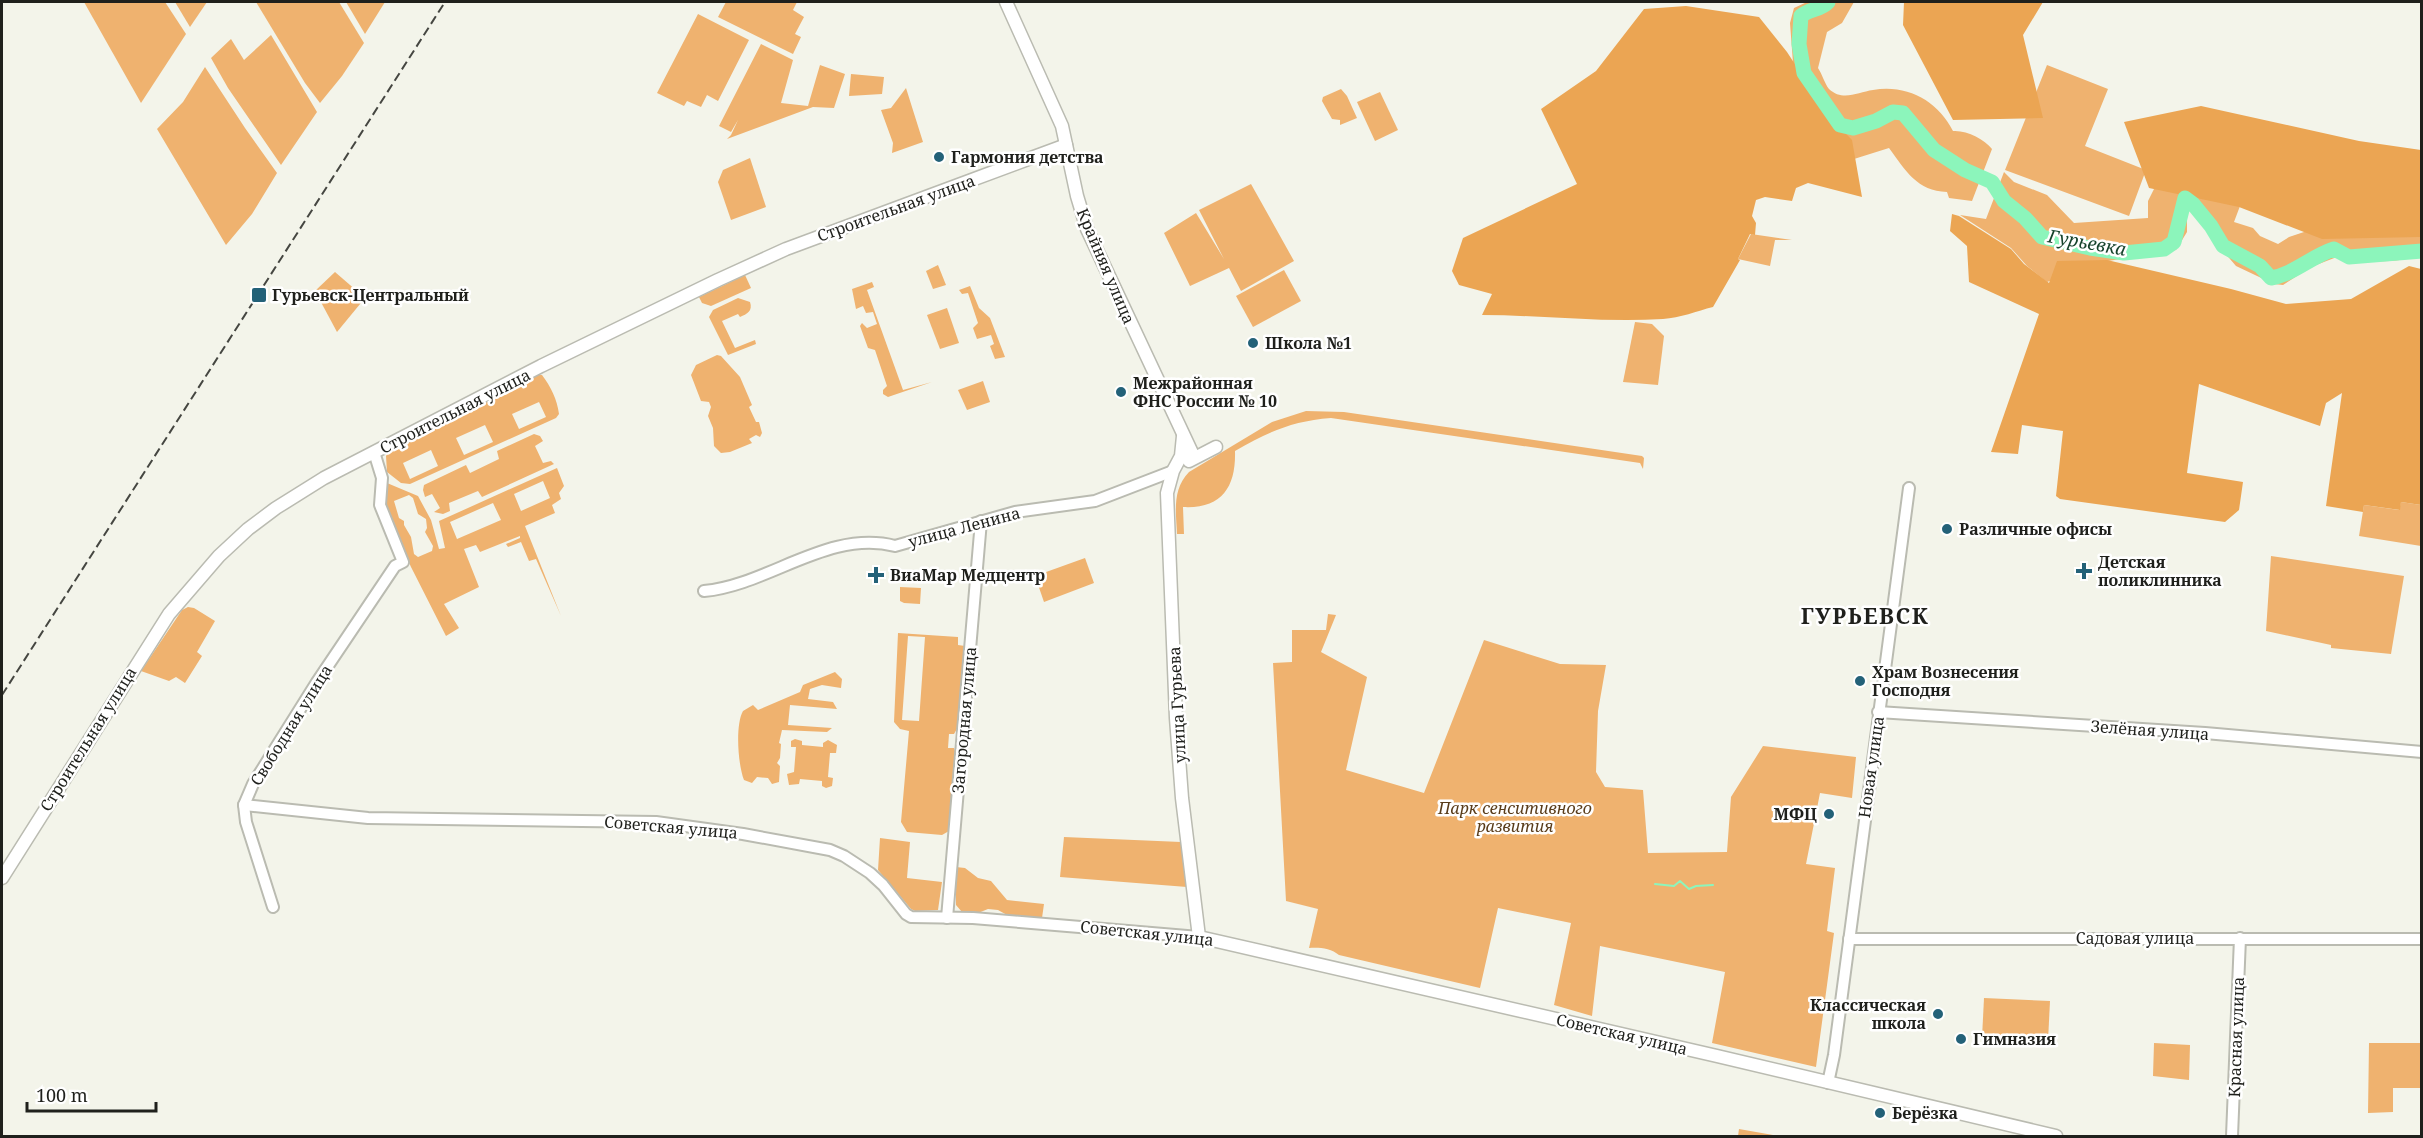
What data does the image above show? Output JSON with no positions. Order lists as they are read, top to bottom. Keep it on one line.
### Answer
{"streets":{"main road":["Строительная улица","Крайняя улица","улица Ленина","улица Гурьева","Советская улица"],"street":["Загородная улица","Свободная улица","Зелёная улица","Новая улица","Садовая улица","Красная улица"]},"crossings":[["Строительная улица","Крайняя улица"],["Строительная улица","Свободная улица"],["Крайняя улица","улица Ленина"],["Крайняя улица","улица Гурьева"],["улица Ленина","улица Гурьева"],["улица Ленина","Загородная улица"],["улица Гурьева","Советская улица"],["Загородная улица","Советская улица"],["Свободная улица","Советская улица"],["Зелёная улица","Новая улица"],["Новая улица","Советская улица"],["Новая улица","Садовая улица"],["Садовая улица","Красная улица"]],"districts":["ГУРЬЕВСК"],"water":["Гурьевка"],"parks":["Парк сенситивного развития"],"places":{"other":["Гармония детства","Школа №1","Межрайонная ФНС России № 10","Различные офисы","Храм Вознесения Господня","МФЦ","Классическая школа","Гимназия","Берёзка"],"transit":["Гурьевск-Центральный"],"health":["Детская поликлинника","ВиаМар Медцентр"]},"scale_bar":"100 m"}
